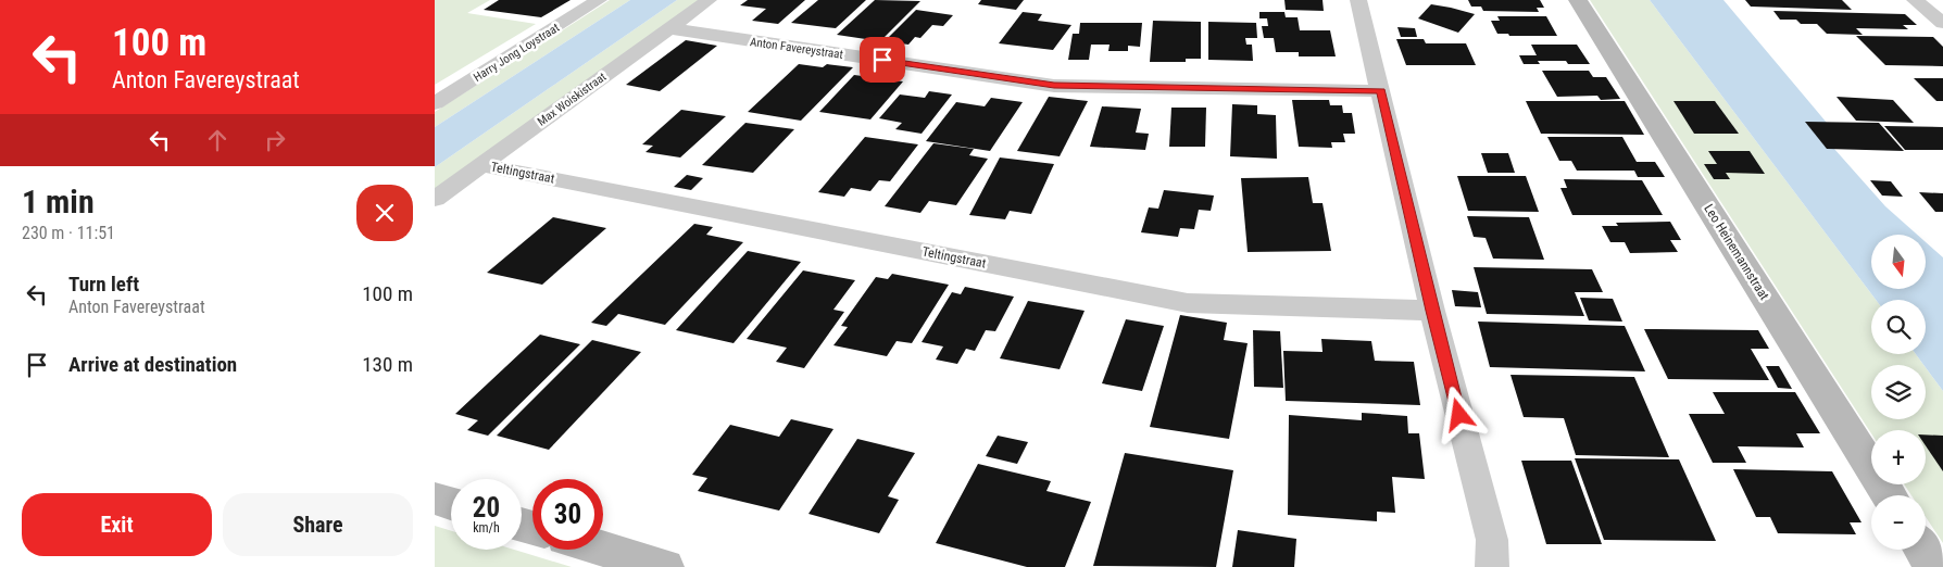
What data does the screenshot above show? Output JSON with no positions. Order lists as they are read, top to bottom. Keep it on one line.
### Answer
{"streets":{"street":["Anton Favereystraat","Harry Jong Loystraat","Max Woiskistraat","Teltingstraat","Leo Heinemannstraat"]},"crossings":[["Anton Favereystraat","Max Woiskistraat"],["Max Woiskistraat","Teltingstraat"]],"north":"bottom","page":{"turn":["100 m","Anton Favereystraat"],"heading":["1 min","230 m · 11:51"],"map_buttons":["+","−"],"list":[{"name":"Turn left","note":"Anton Favereystraat","value":"100 m"},{"name":"Arrive at destination","value":"130 m"}],"speed":"20 km/h","limit":"30","buttons":["Exit","Share"]}}
